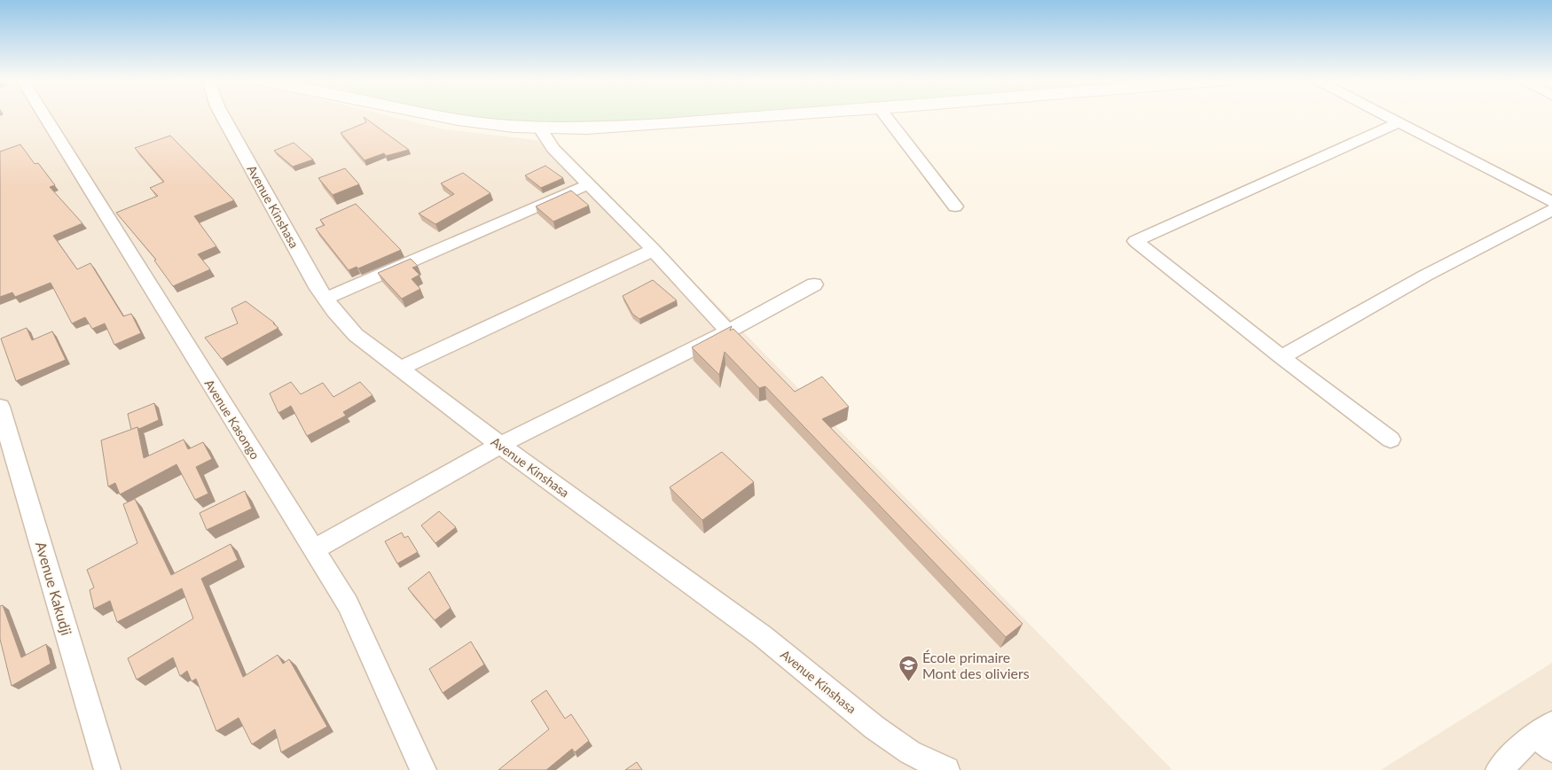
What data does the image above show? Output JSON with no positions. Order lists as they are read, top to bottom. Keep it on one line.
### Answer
{"streets":{"street":["Avenue Kinshasa","Avenue Kasongo","Avenue Kakudji"]},"places":{"school or university":["École primaire Mont des oliviers"]}}
